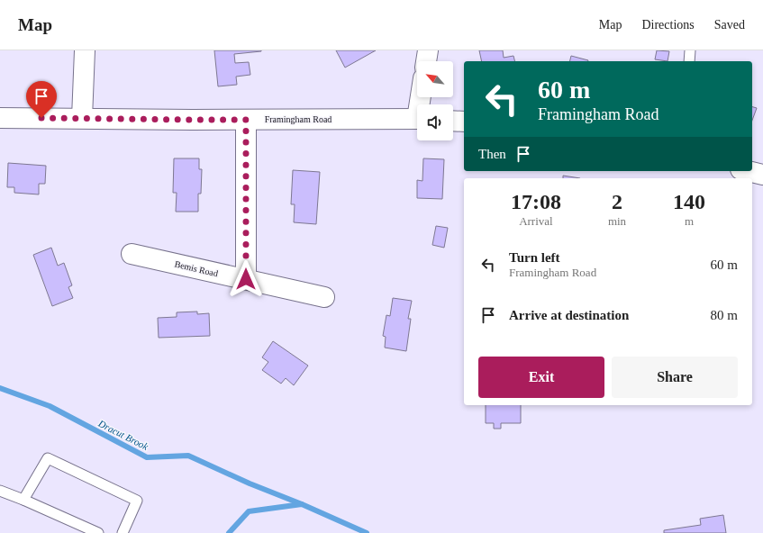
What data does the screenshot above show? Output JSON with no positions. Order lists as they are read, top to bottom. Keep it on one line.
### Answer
{"streets":{"street":["Framingham Road","Bemis Road"]},"water":["Dracut Brook"],"north":"top left","page":{"header":"Map","nav":["Map","Directions","Saved"],"turn":["60 m","Framingham Road"],"then":"Then","eta":["17:08","Arrival","2","min","140","m"],"list":[{"name":"Turn left","note":"Framingham Road","value":"60 m"},{"name":"Arrive at destination","value":"80 m"}],"buttons":["Exit","Share"]}}
